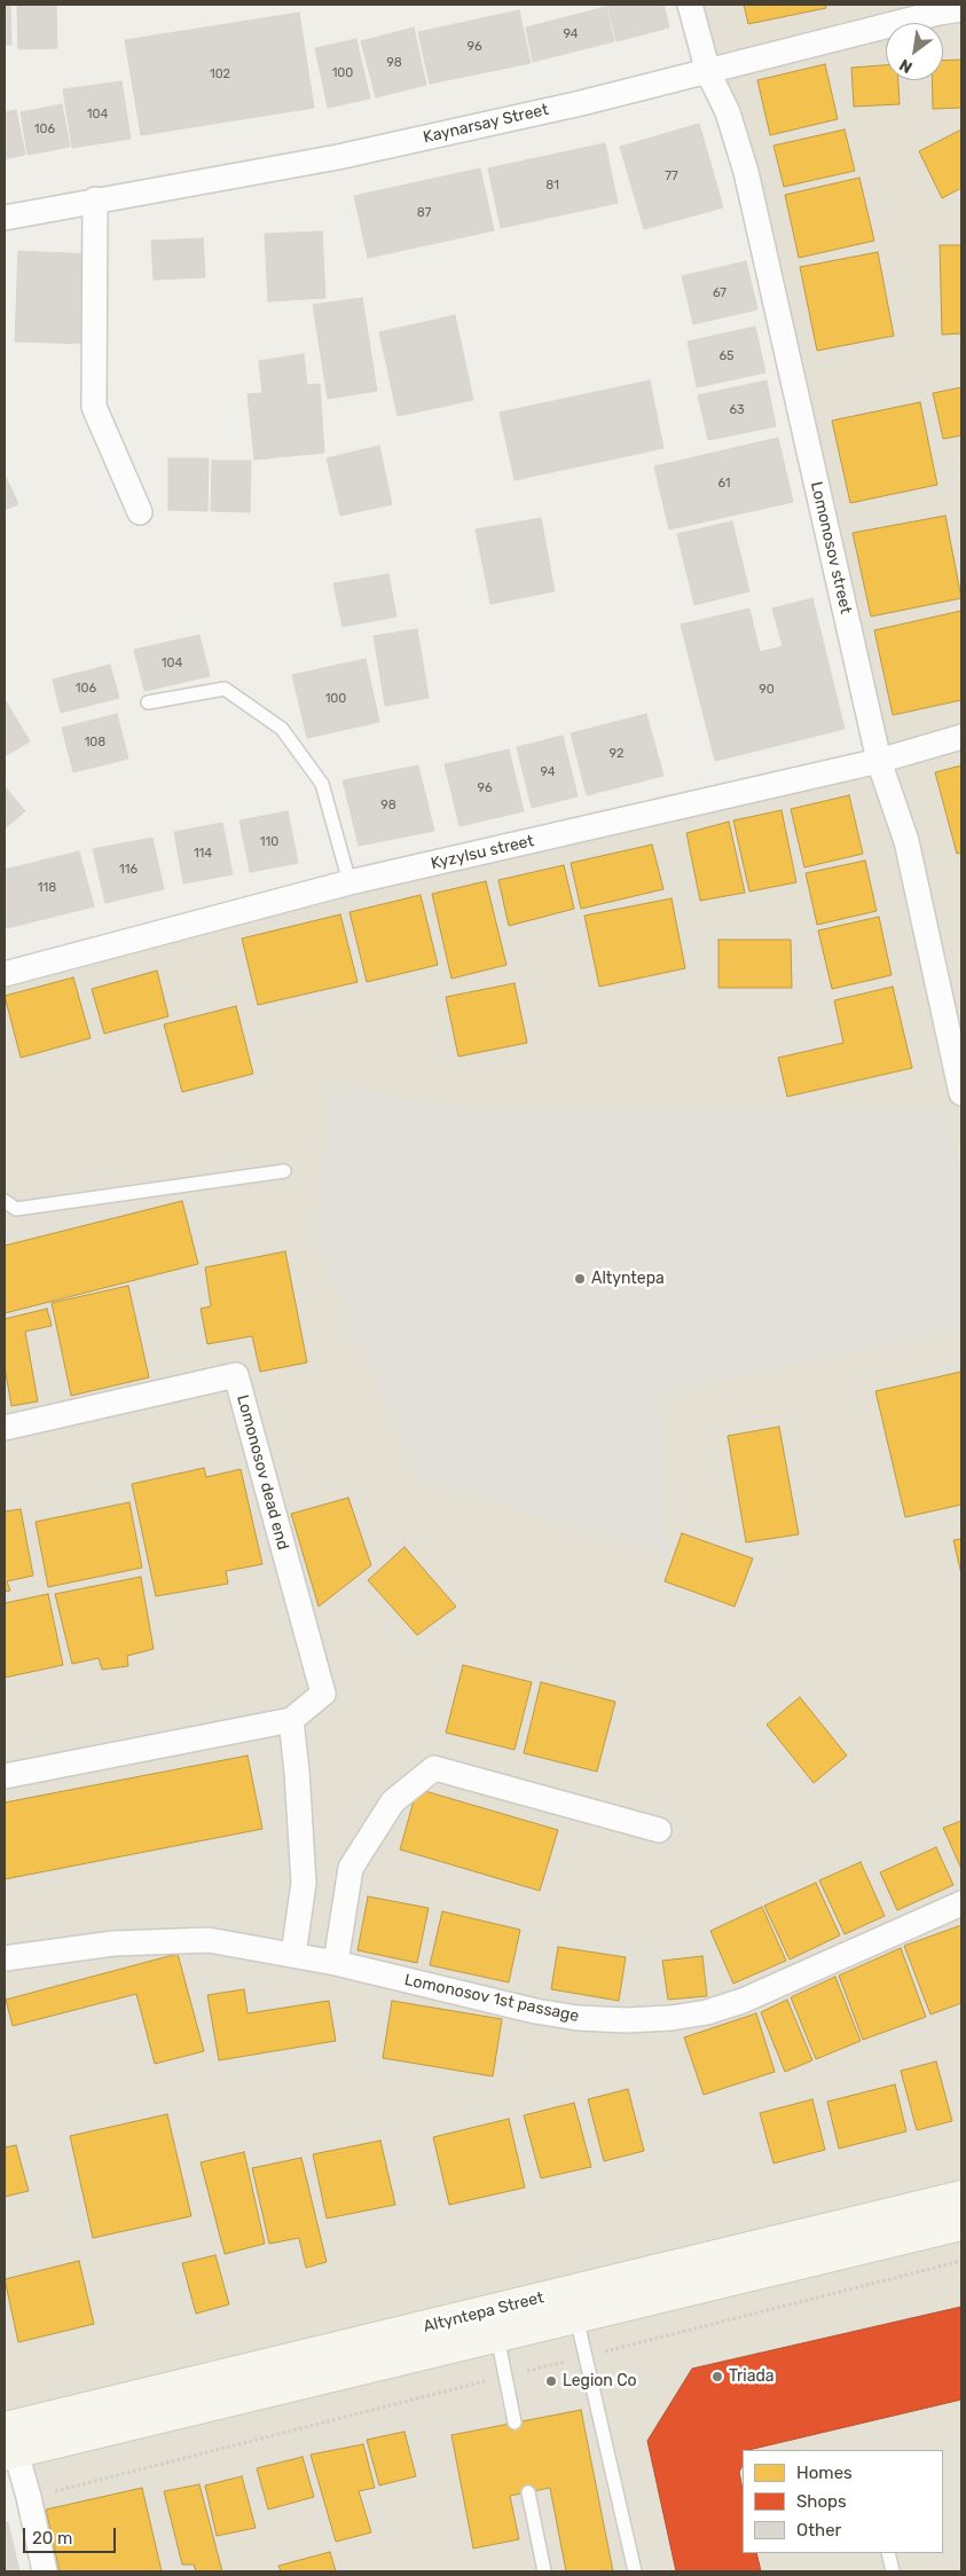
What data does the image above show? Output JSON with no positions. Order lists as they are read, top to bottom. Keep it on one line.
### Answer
{"streets":{"main road":["Altyntepa Street"],"street":["Kaynarsay Street","Lomonosov street","Kyzylsu street","Lomonosov dead end","Lomonosov 1st passage"]},"crossings":[["Kaynarsay Street","Lomonosov street"],["Lomonosov street","Kyzylsu street"]],"places":["Altyntepa","Triada","Legion Co"],"house_numbers":["94","96","98","100","102","104","106","77","81","87","67","65","63","61","104","106","90","100","108","92","94","96","98","110","114","116","118"],"legend":["Homes","Shops","Other"],"scale_bar":"20 m","north":"bottom left"}
